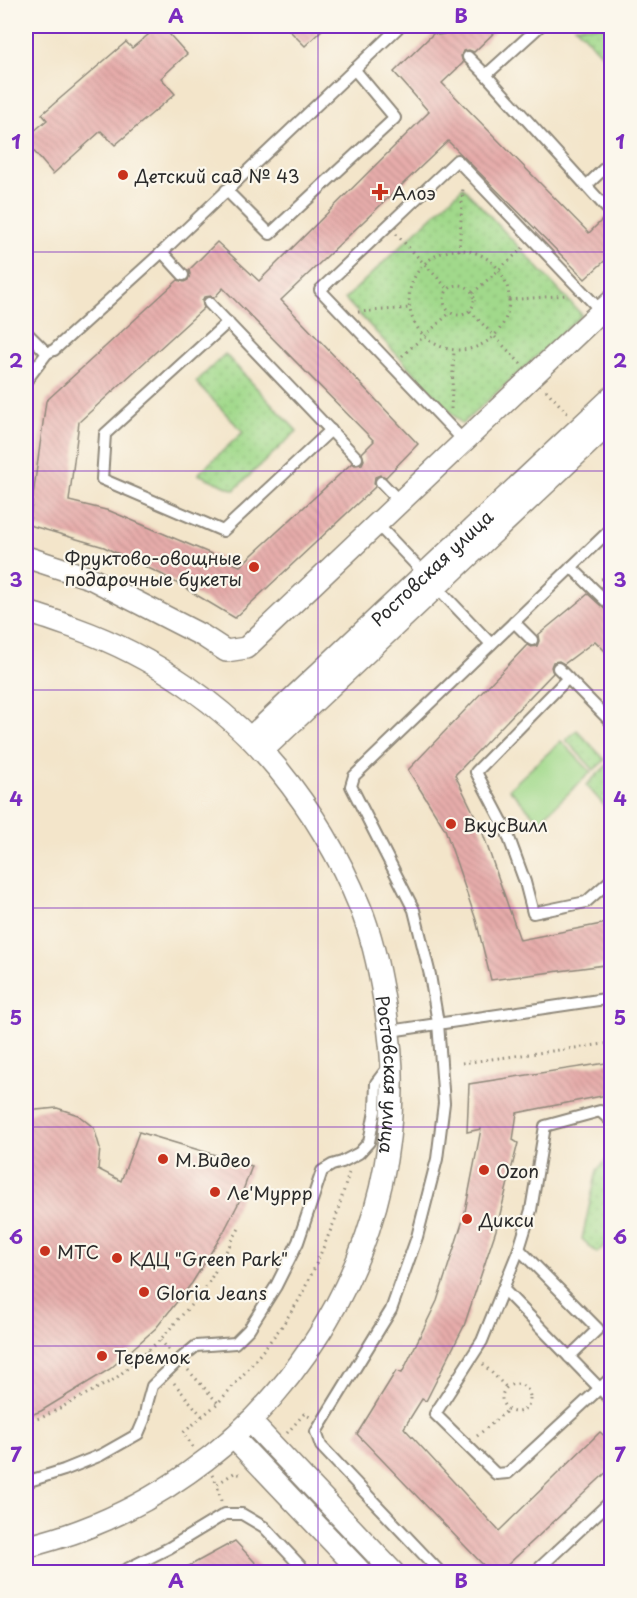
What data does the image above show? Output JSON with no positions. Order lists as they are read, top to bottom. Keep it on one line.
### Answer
{"streets":{"street":["Ростовская улица"]},"places":{"other":["Детский сад № 43","Фруктово-овощные подарочные букеты","ВкусВилл","М.Видео","Ozon","Ле'Муррр","Дикси","МТС","КДЦ \"Green Park\"","Gloria Jeans","Теремок"],"health":["Алоэ"]},"grid":{"columns":["A","B"],"rows":["1","2","3","4","5","6","7"]}}
